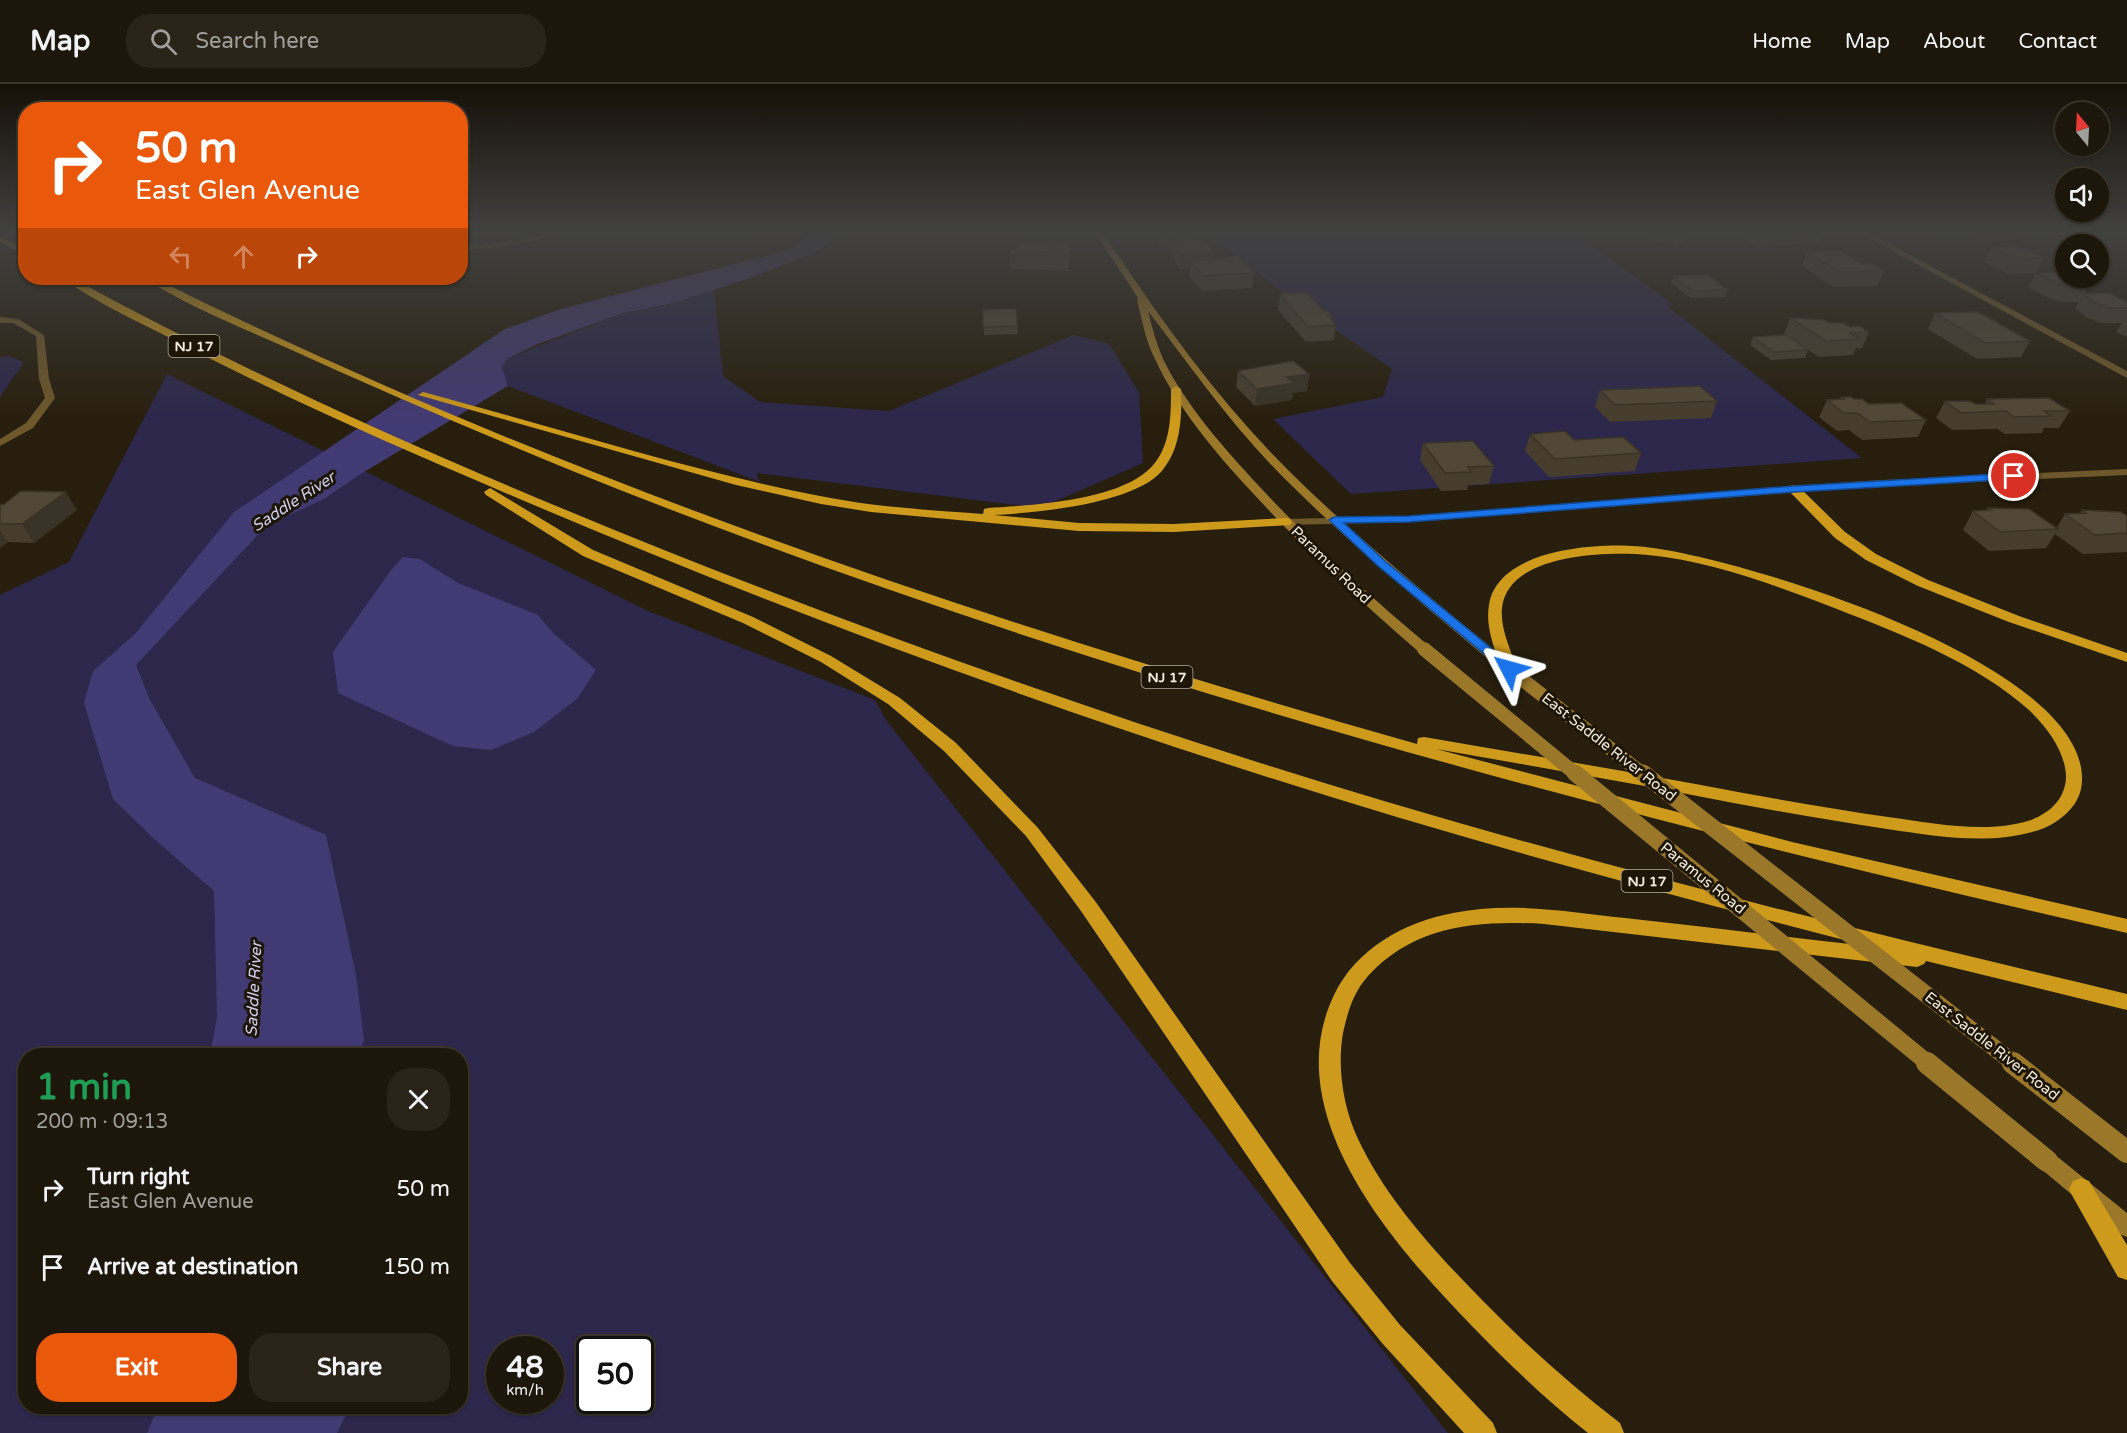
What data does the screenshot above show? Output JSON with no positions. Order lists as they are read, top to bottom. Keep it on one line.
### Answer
{"streets":{"highway":["NJ 17"],"main road":["Paramus Road","East Saddle River Road"]},"crossings":[["Paramus Road","East Saddle River Road"]],"water":["Saddle River"],"north":"top","page":{"header":"Map","search":"Search here","nav":["Home","Map","About","Contact"],"turn":["50 m","East Glen Avenue"],"heading":["1 min","200 m · 09:13"],"list":[{"name":"Turn right","note":"East Glen Avenue","value":"50 m"},{"name":"Arrive at destination","value":"150 m"}],"buttons":["Exit","Share"],"speed":"48 km/h","limit":"50"}}
